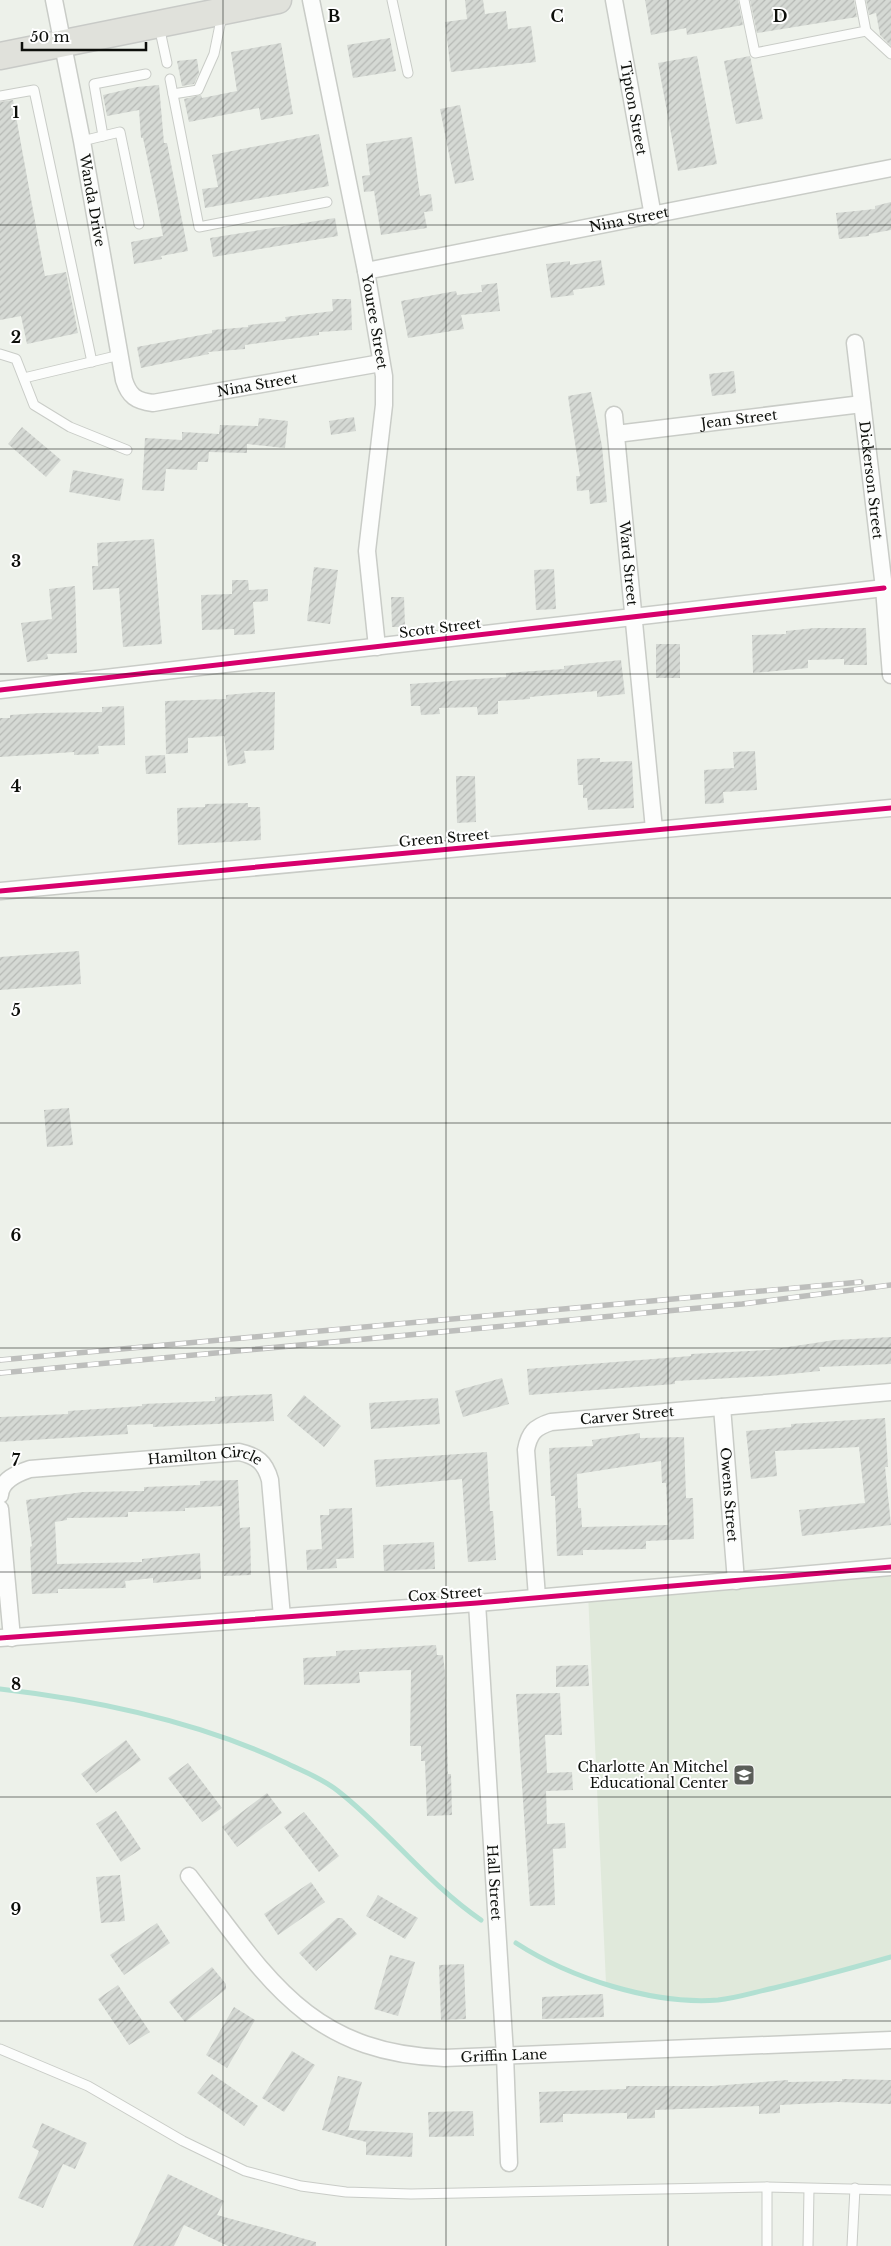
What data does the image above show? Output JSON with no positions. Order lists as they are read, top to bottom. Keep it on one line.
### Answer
{"streets":{"street":["Tipton Street","Wanda Drive","Nina Street","Youree Street","Jean Street","Dickerson Street","Ward Street","Scott Street","Green Street","Carver Street","Hamilton Circle","Owens Street","Cox Street","Hall Street","Griffin Lane"]},"crossings":[["Tipton Street","Nina Street"],["Wanda Drive","Nina Street"],["Nina Street","Youree Street"],["Youree Street","Scott Street"],["Jean Street","Dickerson Street"],["Jean Street","Ward Street"],["Dickerson Street","Scott Street"],["Ward Street","Scott Street"],["Ward Street","Green Street"],["Carver Street","Owens Street"],["Carver Street","Cox Street"],["Hamilton Circle","Cox Street"],["Owens Street","Cox Street"],["Cox Street","Hall Street"],["Hall Street","Griffin Lane"]],"places":{"school or university":["Charlotte An Mitchel Educational Center"]},"scale_bar":"50 m","grid":{"columns":["B","C","D"],"rows":["1","2","3","4","5","6","7","8","9"]}}
